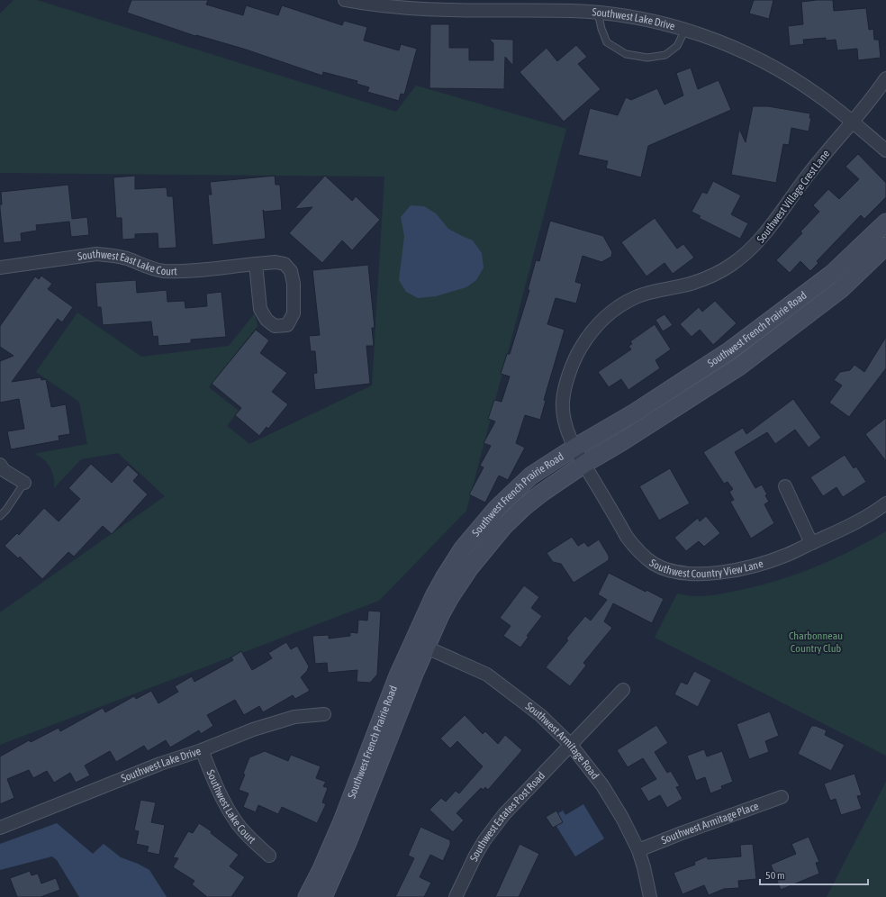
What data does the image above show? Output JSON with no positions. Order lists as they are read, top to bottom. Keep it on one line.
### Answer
{"streets":{"street":["Southwest Lake Drive","Southwest Village Crest Lane","Southwest East Lake Court","Southwest French Prairie Road","Southwest Country View Lane","Southwest Armitage Road","Southwest Lake Court","Southwest Estates Post Road","Southwest Armitage Place"]},"crossings":[["Southwest Lake Drive","Southwest Village Crest Lane"],["Southwest Lake Drive","Southwest Lake Court"],["Southwest Village Crest Lane","Southwest French Prairie Road"],["Southwest Village Crest Lane","Southwest Country View Lane"],["Southwest French Prairie Road","Southwest Country View Lane"],["Southwest French Prairie Road","Southwest Armitage Road"],["Southwest Armitage Road","Southwest Estates Post Road"],["Southwest Armitage Road","Southwest Armitage Place"]],"parks":["Charbonneau Country Club"],"scale_bar":"50 m"}
